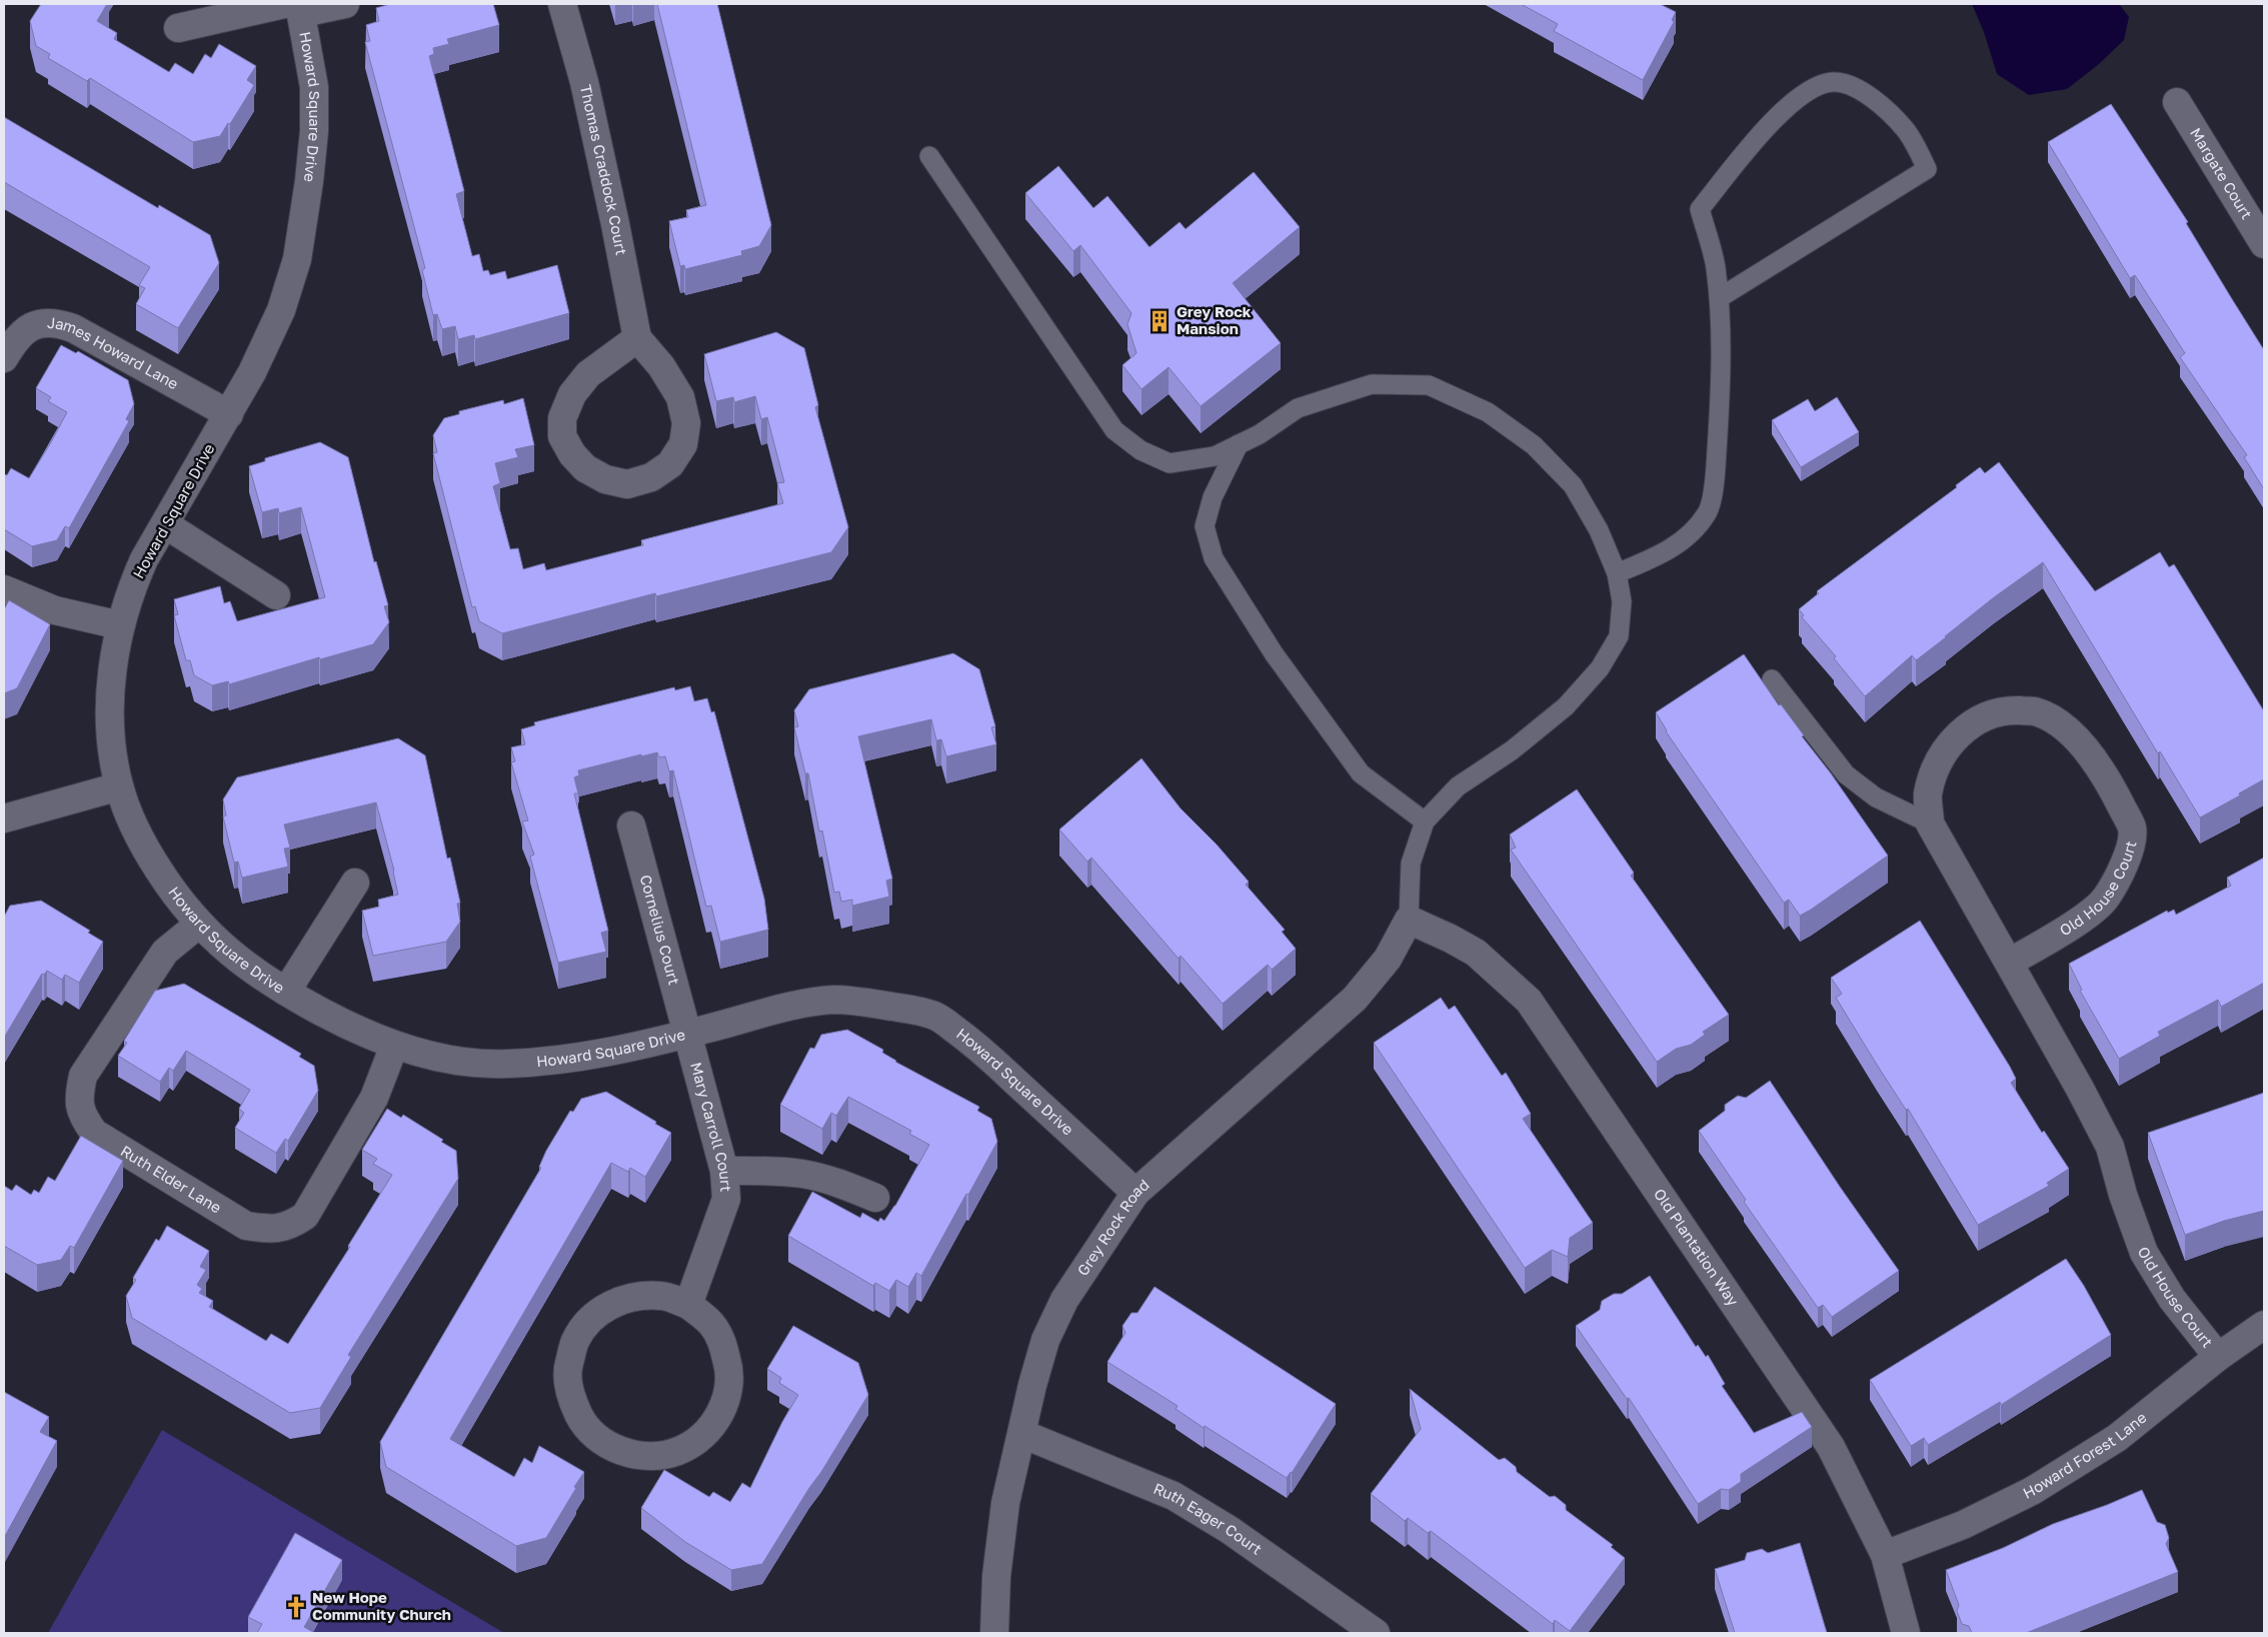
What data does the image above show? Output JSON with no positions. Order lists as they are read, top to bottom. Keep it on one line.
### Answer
{"streets":{"street":["Howard Square Drive","Thomas Craddock Court","Margate Court","James Howard Lane","Old House Court","Cornelius Court","Mary Carroll Court","Ruth Elder Lane","Grey Rock Road","Old Plantation Way","Howard Forest Lane","Ruth Eager Court"]},"crossings":[["Howard Square Drive","James Howard Lane"],["Howard Square Drive","Cornelius Court"],["Howard Square Drive","Mary Carroll Court"],["Howard Square Drive","Ruth Elder Lane"],["Howard Square Drive","Grey Rock Road"],["Old House Court","Howard Forest Lane"],["Cornelius Court","Mary Carroll Court"],["Grey Rock Road","Old Plantation Way"],["Grey Rock Road","Ruth Eager Court"],["Old Plantation Way","Howard Forest Lane"]],"places":{"building":["Grey Rock Mansion"],"church":["New Hope Community Church"]}}
